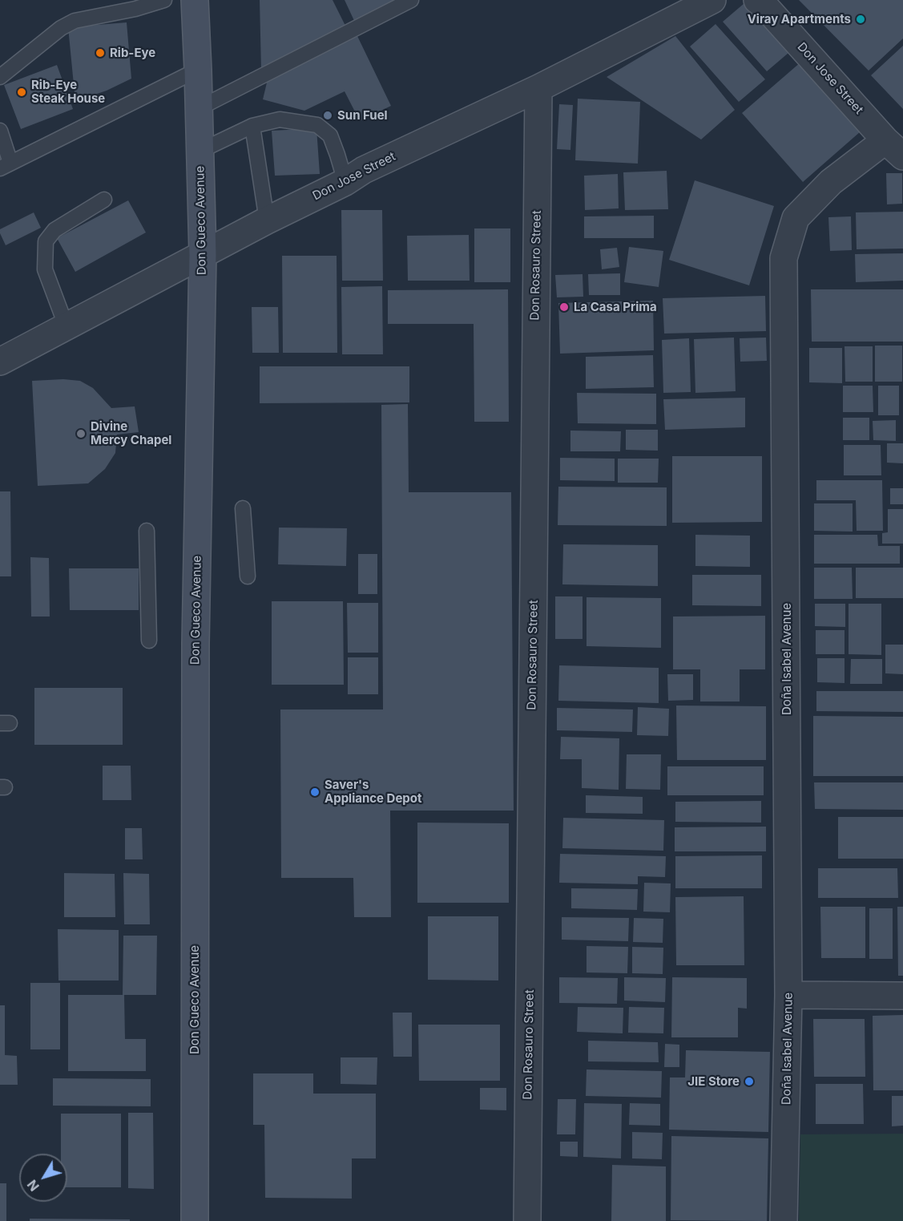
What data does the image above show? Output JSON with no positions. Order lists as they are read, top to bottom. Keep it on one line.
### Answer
{"streets":{"main road":["Don Gueco Avenue"],"street":["Don Jose Street","Don Rosauro Street","Doña Isabel Avenue"]},"crossings":[["Don Jose Street","Don Gueco Avenue"],["Don Jose Street","Don Rosauro Street"],["Don Jose Street","Doña Isabel Avenue"]],"places":["Viray Apartments","Rib-Eye","Rib-Eye Steak House","Sun Fuel","La Casa Prima","Divine Mercy Chapel","Saver's Appliance Depot","JIE Store"],"north":"bottom left"}
